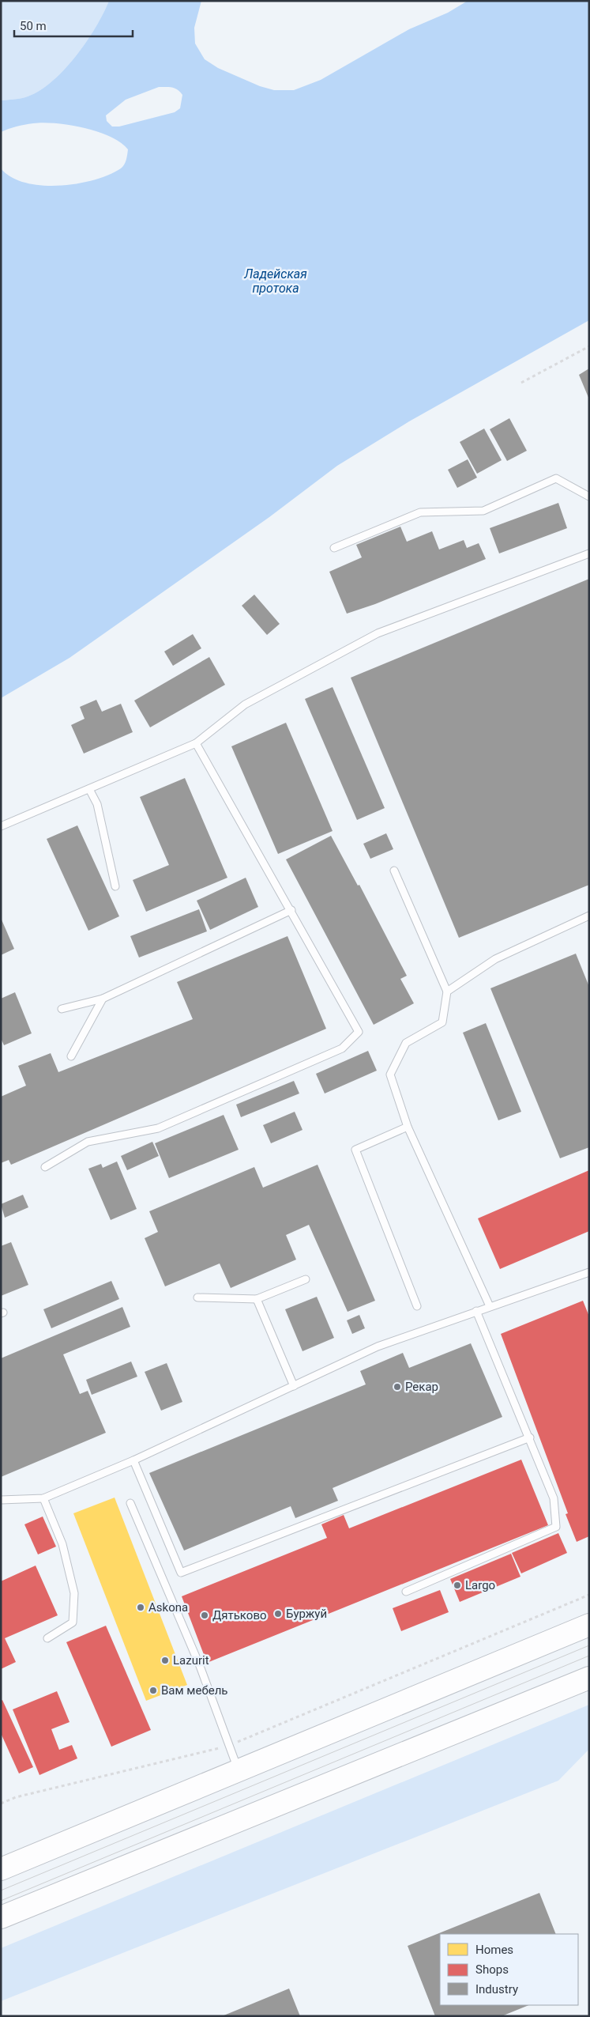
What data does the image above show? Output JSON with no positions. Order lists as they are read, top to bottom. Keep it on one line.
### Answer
{"water":["Ладейская протока"],"places":["Рекар","Largo","Askona","Буржуй","Дятьково","Lazurit","Вам мебель"],"legend":["Homes","Shops","Industry"],"scale_bar":"50 m"}
